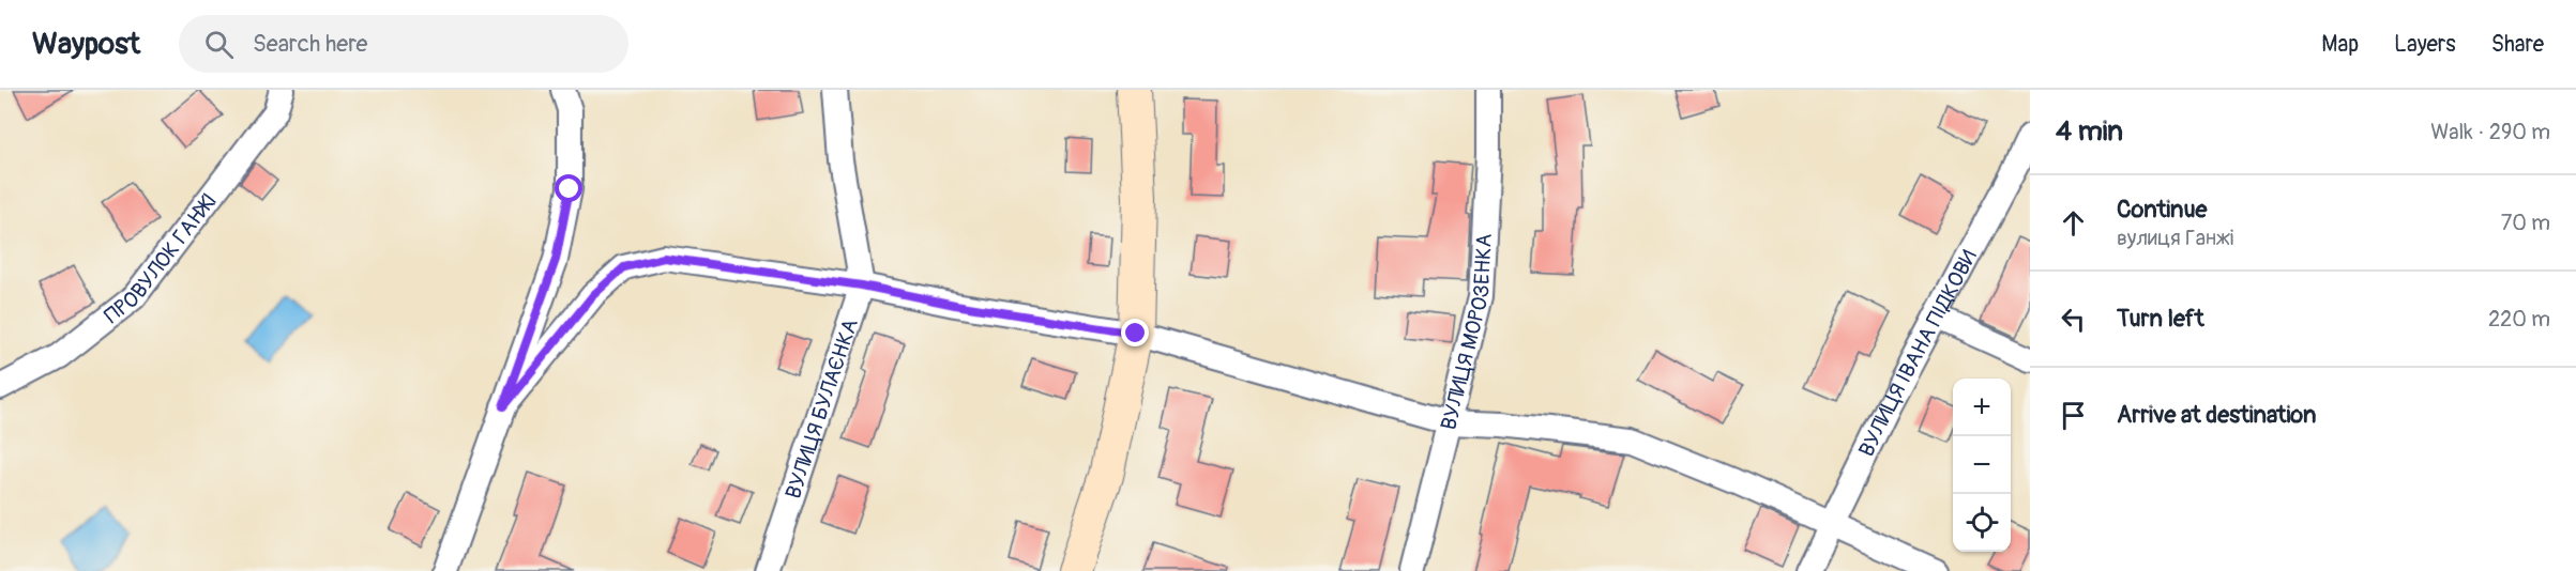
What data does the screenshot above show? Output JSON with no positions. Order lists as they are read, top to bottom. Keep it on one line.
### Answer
{"streets":{"street":["ПРОВУЛОК ГАНЖІ","ВУЛИЦЯ МОРОЗЕНКА","ВУЛИЦЯ ІВАНА ПІДКОВИ","ВУЛИЦЯ БУЛАЄНКА"]},"page":{"header":"Waypost","search":"Search here","nav":["Map","Layers","Share"],"heading":["4 min","Walk · 290 m"],"list":[["Continue","вулиця Ганжі","70 m"],["Turn left","220 m"],"Arrive at destination"],"map_buttons":["+","−"]}}
